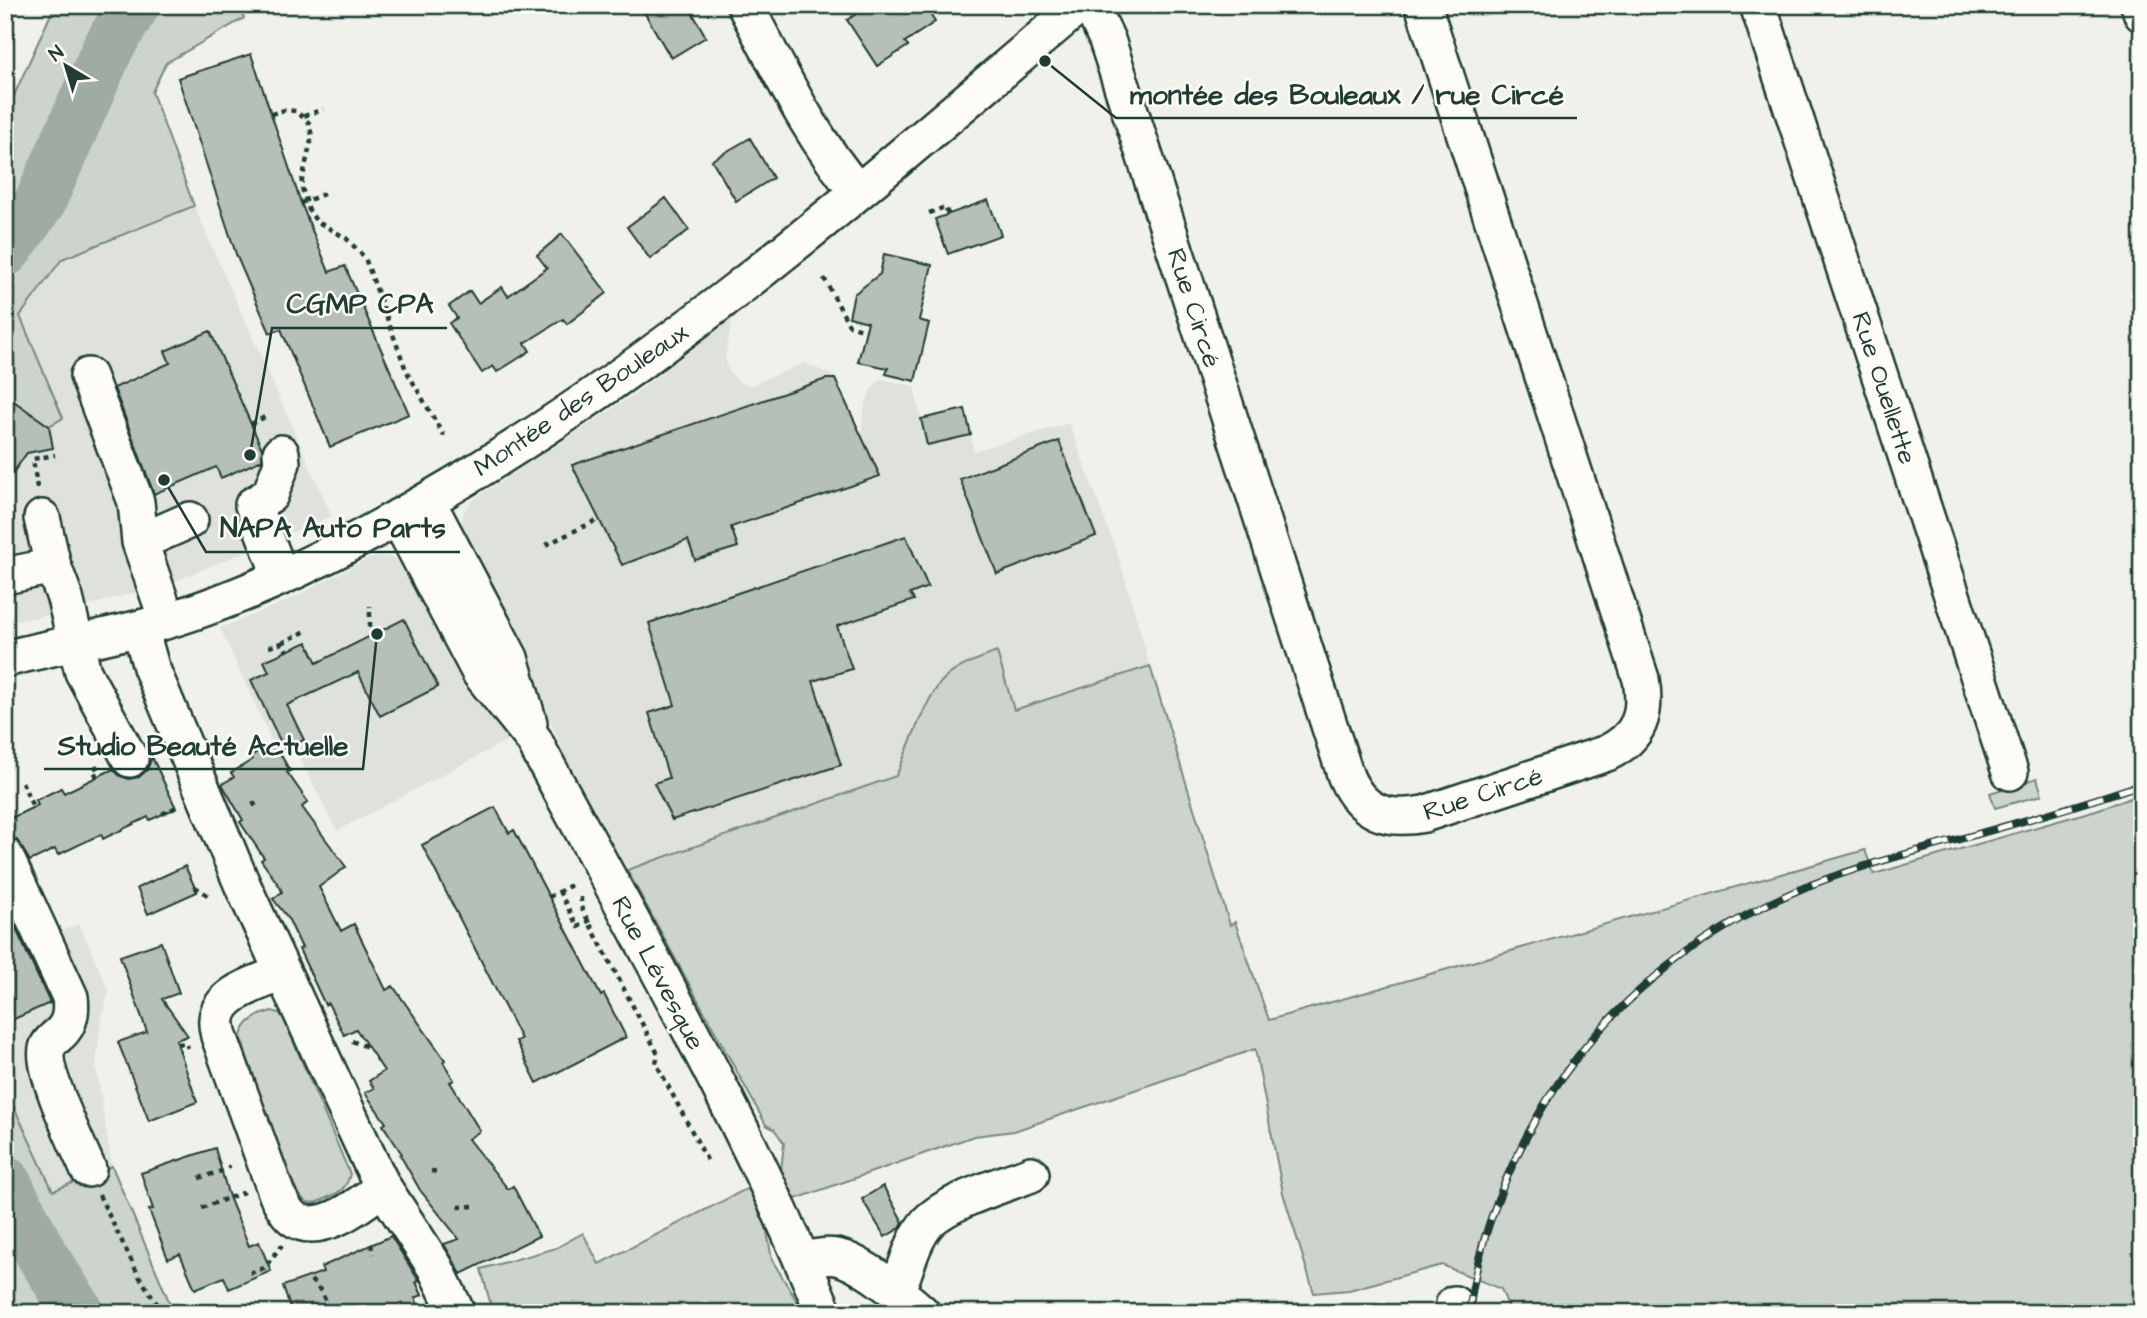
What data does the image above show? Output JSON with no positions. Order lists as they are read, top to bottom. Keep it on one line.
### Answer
{"streets":{"street":["Rue Circé","Rue Ouellette","Montée des Bouleaux","Rue Lévesque"]},"crossings":[["Montée des Bouleaux","Rue Lévesque"]],"places":["montée des Bouleaux / rue Circé","CGMP CPA","NAPA Auto Parts","Studio Beauté Actuelle"],"north":"top left"}
